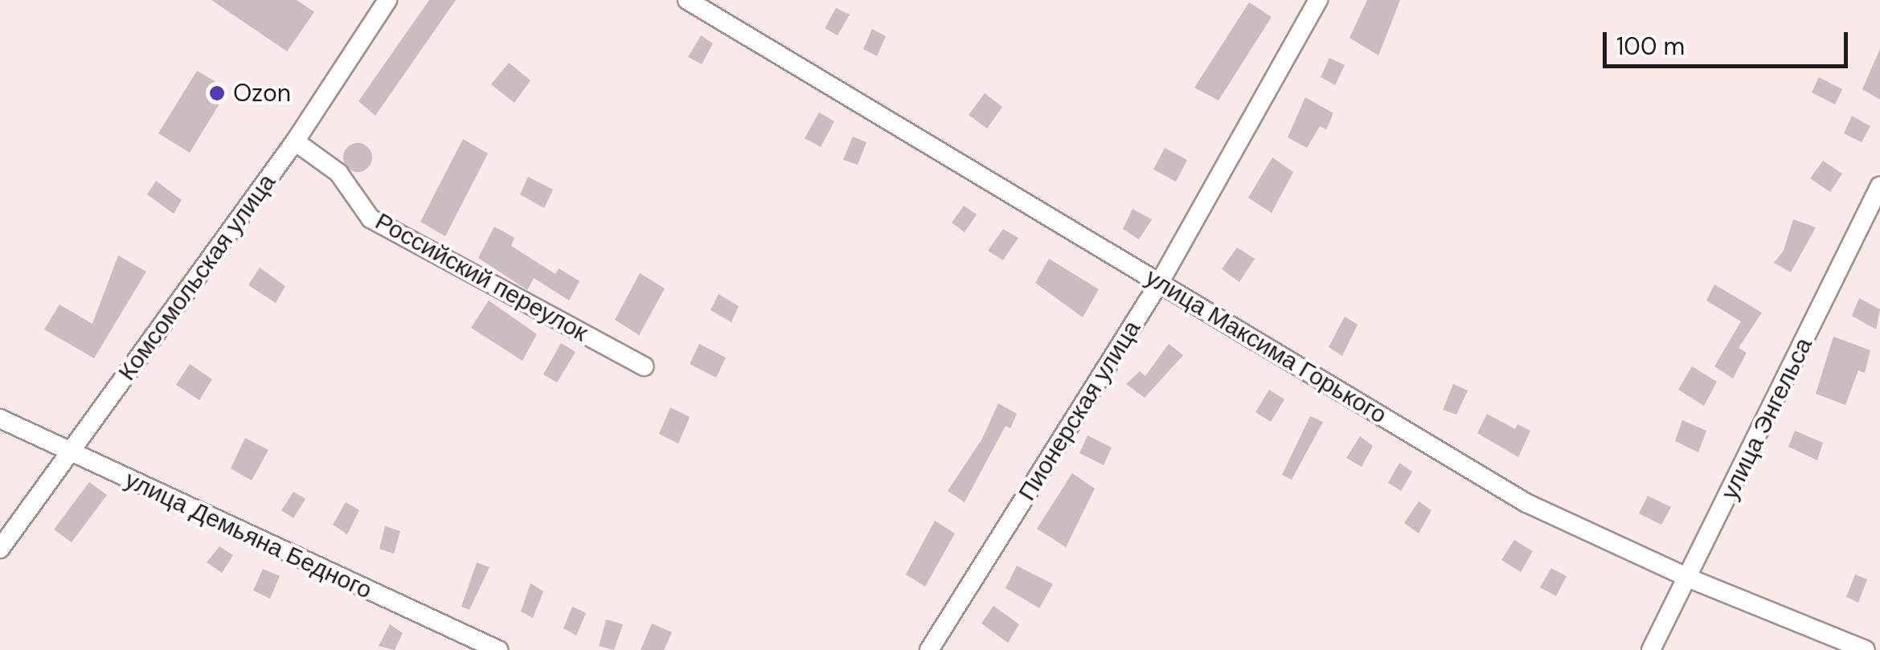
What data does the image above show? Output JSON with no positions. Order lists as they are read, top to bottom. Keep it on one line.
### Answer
{"streets":{"street":["Комсомольская улица","Российский переулок","улица Максима Горького","Пионерская улица","улица Энгельса","улица Демьяна Бедного"]},"crossings":[["Комсомольская улица","Российский переулок"],["Комсомольская улица","улица Демьяна Бедного"],["улица Максима Горького","Пионерская улица"],["улица Максима Горького","улица Энгельса"]],"places":["Ozon"],"scale_bar":"100 m"}
